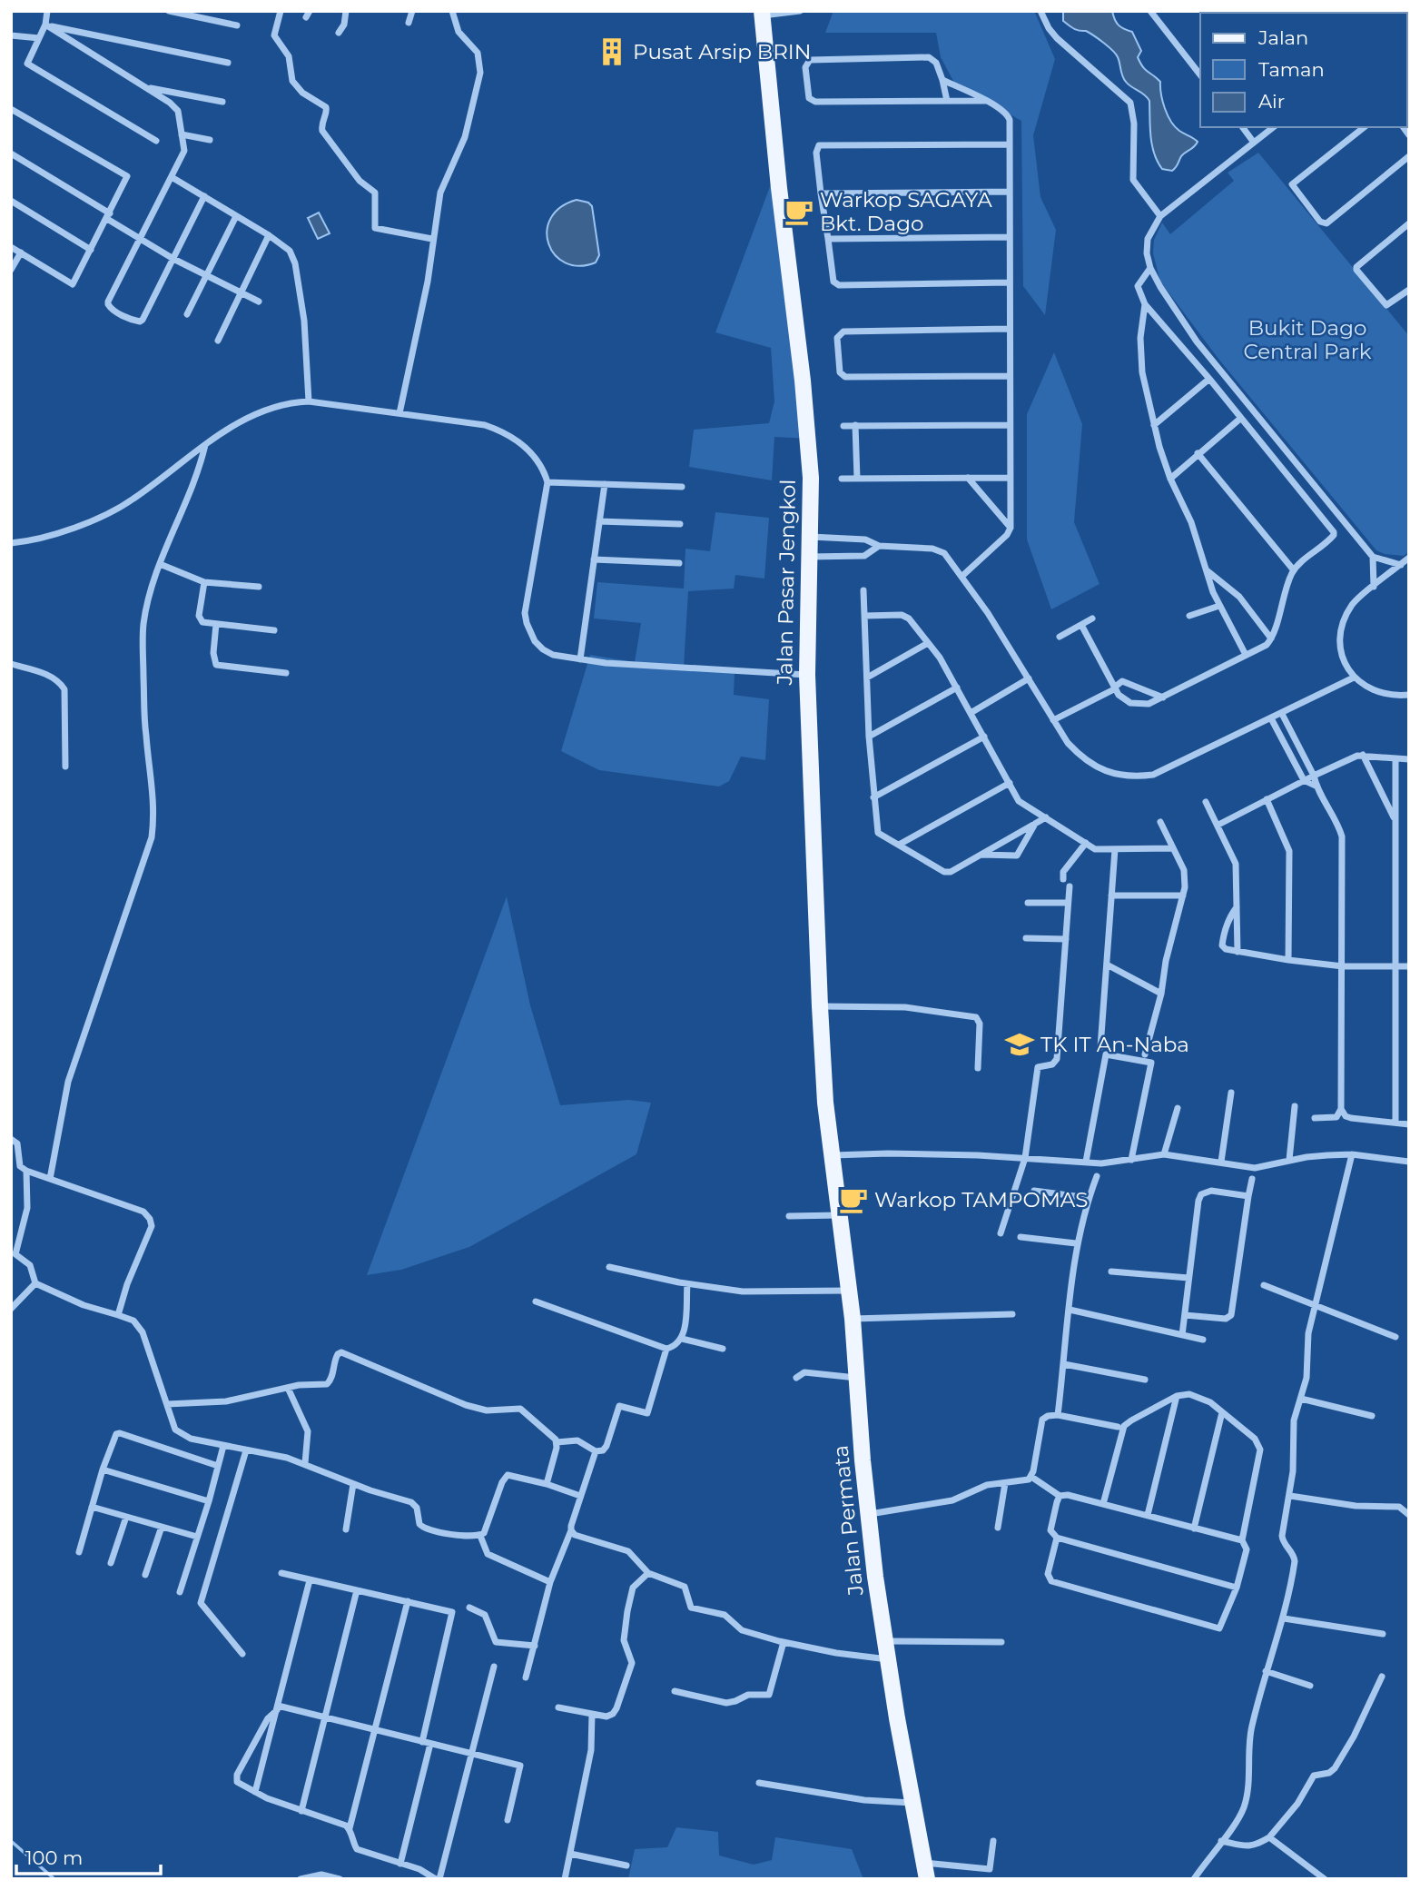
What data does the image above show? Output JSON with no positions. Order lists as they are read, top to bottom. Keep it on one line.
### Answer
{"streets":{"main road":["Jalan Pasar Jengkol","Jalan Permata"]},"crossings":[["Jalan Pasar Jengkol","Jalan Permata"]],"parks":["Bukit Dago Central Park"],"places":{"building":["Pusat Arsip BRIN"],"cafe":["Warkop SAGAYA Bkt. Dago","Warkop TAMPOMAS"],"school or university":["TK IT An-Naba"]},"legend":["Jalan","Taman","Air"],"scale_bar":"100 m"}
